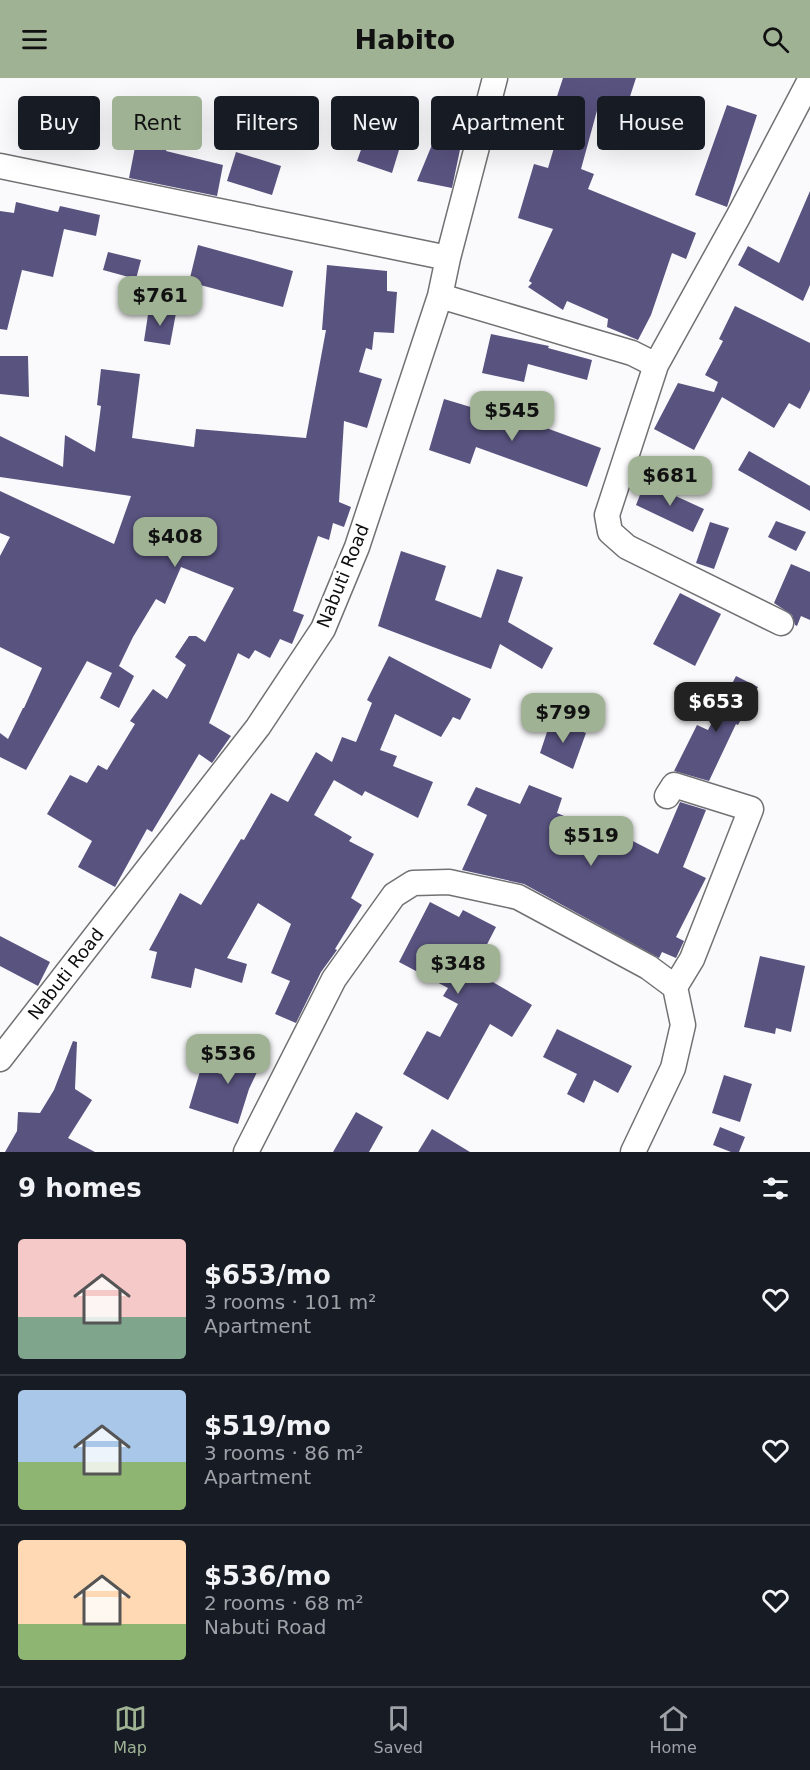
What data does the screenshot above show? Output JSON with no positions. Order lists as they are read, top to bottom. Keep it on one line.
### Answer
{"streets":{"street":["Nabuti Road"]},"page":{"header":"Habito","chip":["Buy","Rent","Filters","New","Apartment","House"],"price":["$761","$545","$681","$408","$653","$799","$519","$348","$536"],"heading":"9 homes","list":[{"name":"$653/mo","note":"3 rooms · 101 m² · Apartment"},{"name":"$519/mo","note":"3 rooms · 86 m² · Apartment"},{"name":"$536/mo","note":"2 rooms · 68 m² · Nabuti Road"}],"tabs":["Map","Saved","Home"]}}
